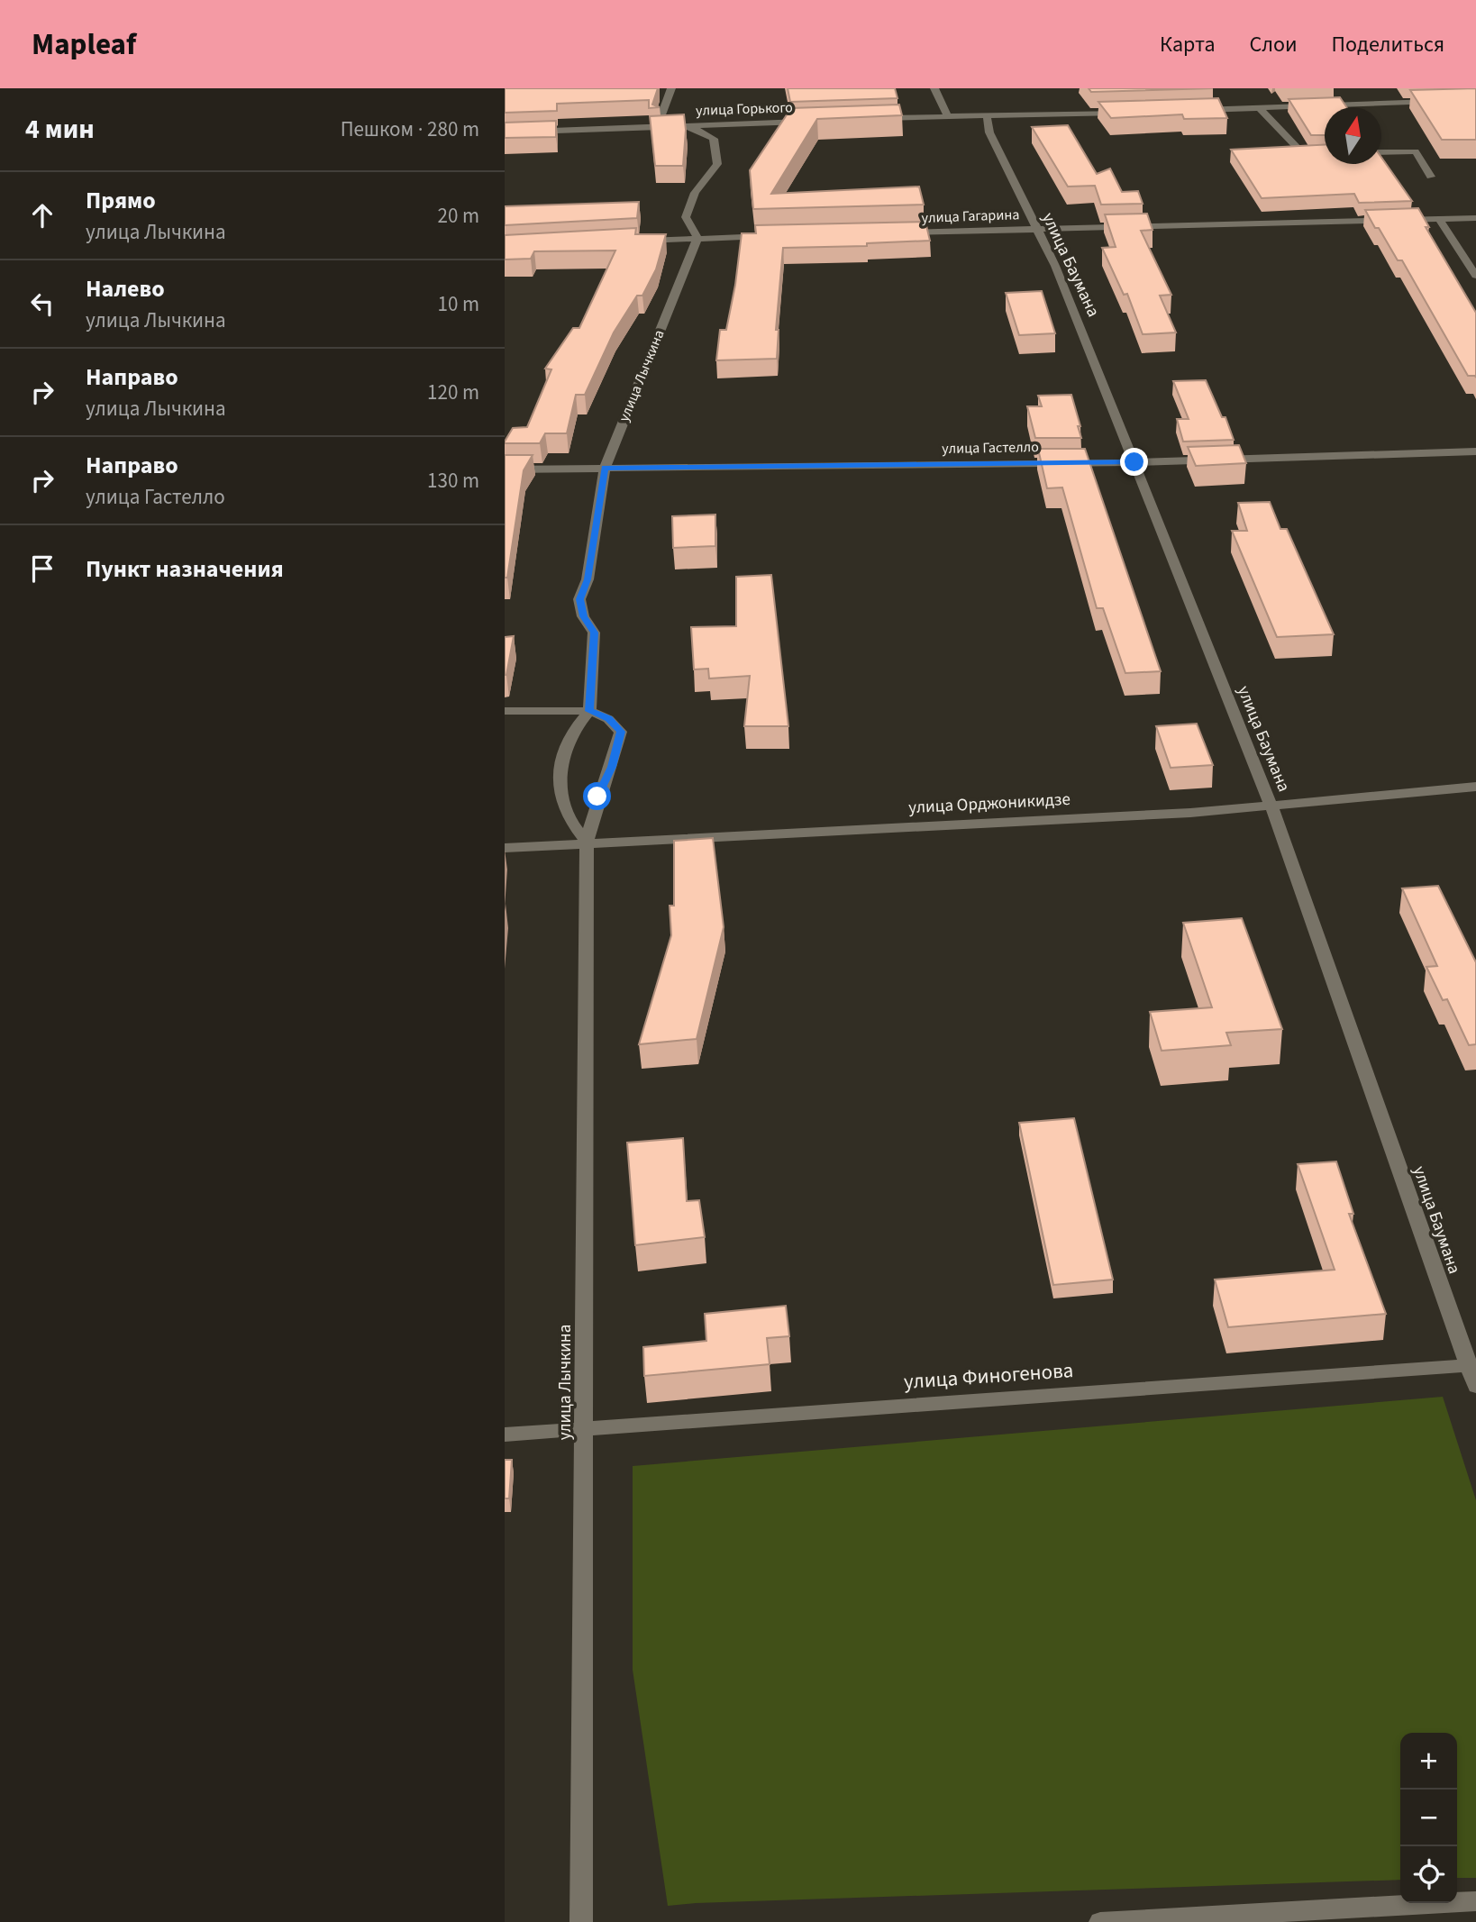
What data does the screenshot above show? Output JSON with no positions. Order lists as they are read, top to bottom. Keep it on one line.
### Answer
{"streets":{"street":["улица Горького","улица Гагарина","улица Баумана","улица Лычкина","улица Гастелло","улица Орджоникидзе","улица Финогенова"]},"crossings":[["улица Гагарина","улица Баумана"],["улица Баумана","улица Гастелло"],["улица Баумана","улица Орджоникидзе"],["улица Баумана","улица Финогенова"],["улица Лычкина","улица Гастелло"],["улица Лычкина","улица Орджоникидзе"],["улица Лычкина","улица Финогенова"]],"north":"top","page":{"header":"Mapleaf","nav":["Карта","Слои","Поделиться"],"heading":["4 мин","Пешком · 280 m"],"list":[["Прямо","улица Лычкина","20 m"],["Налево","улица Лычкина","10 m"],["Направо","улица Лычкина","120 m"],["Направо","улица Гастелло","130 m"],"Пункт назначения"],"map_buttons":["+","−"]}}
